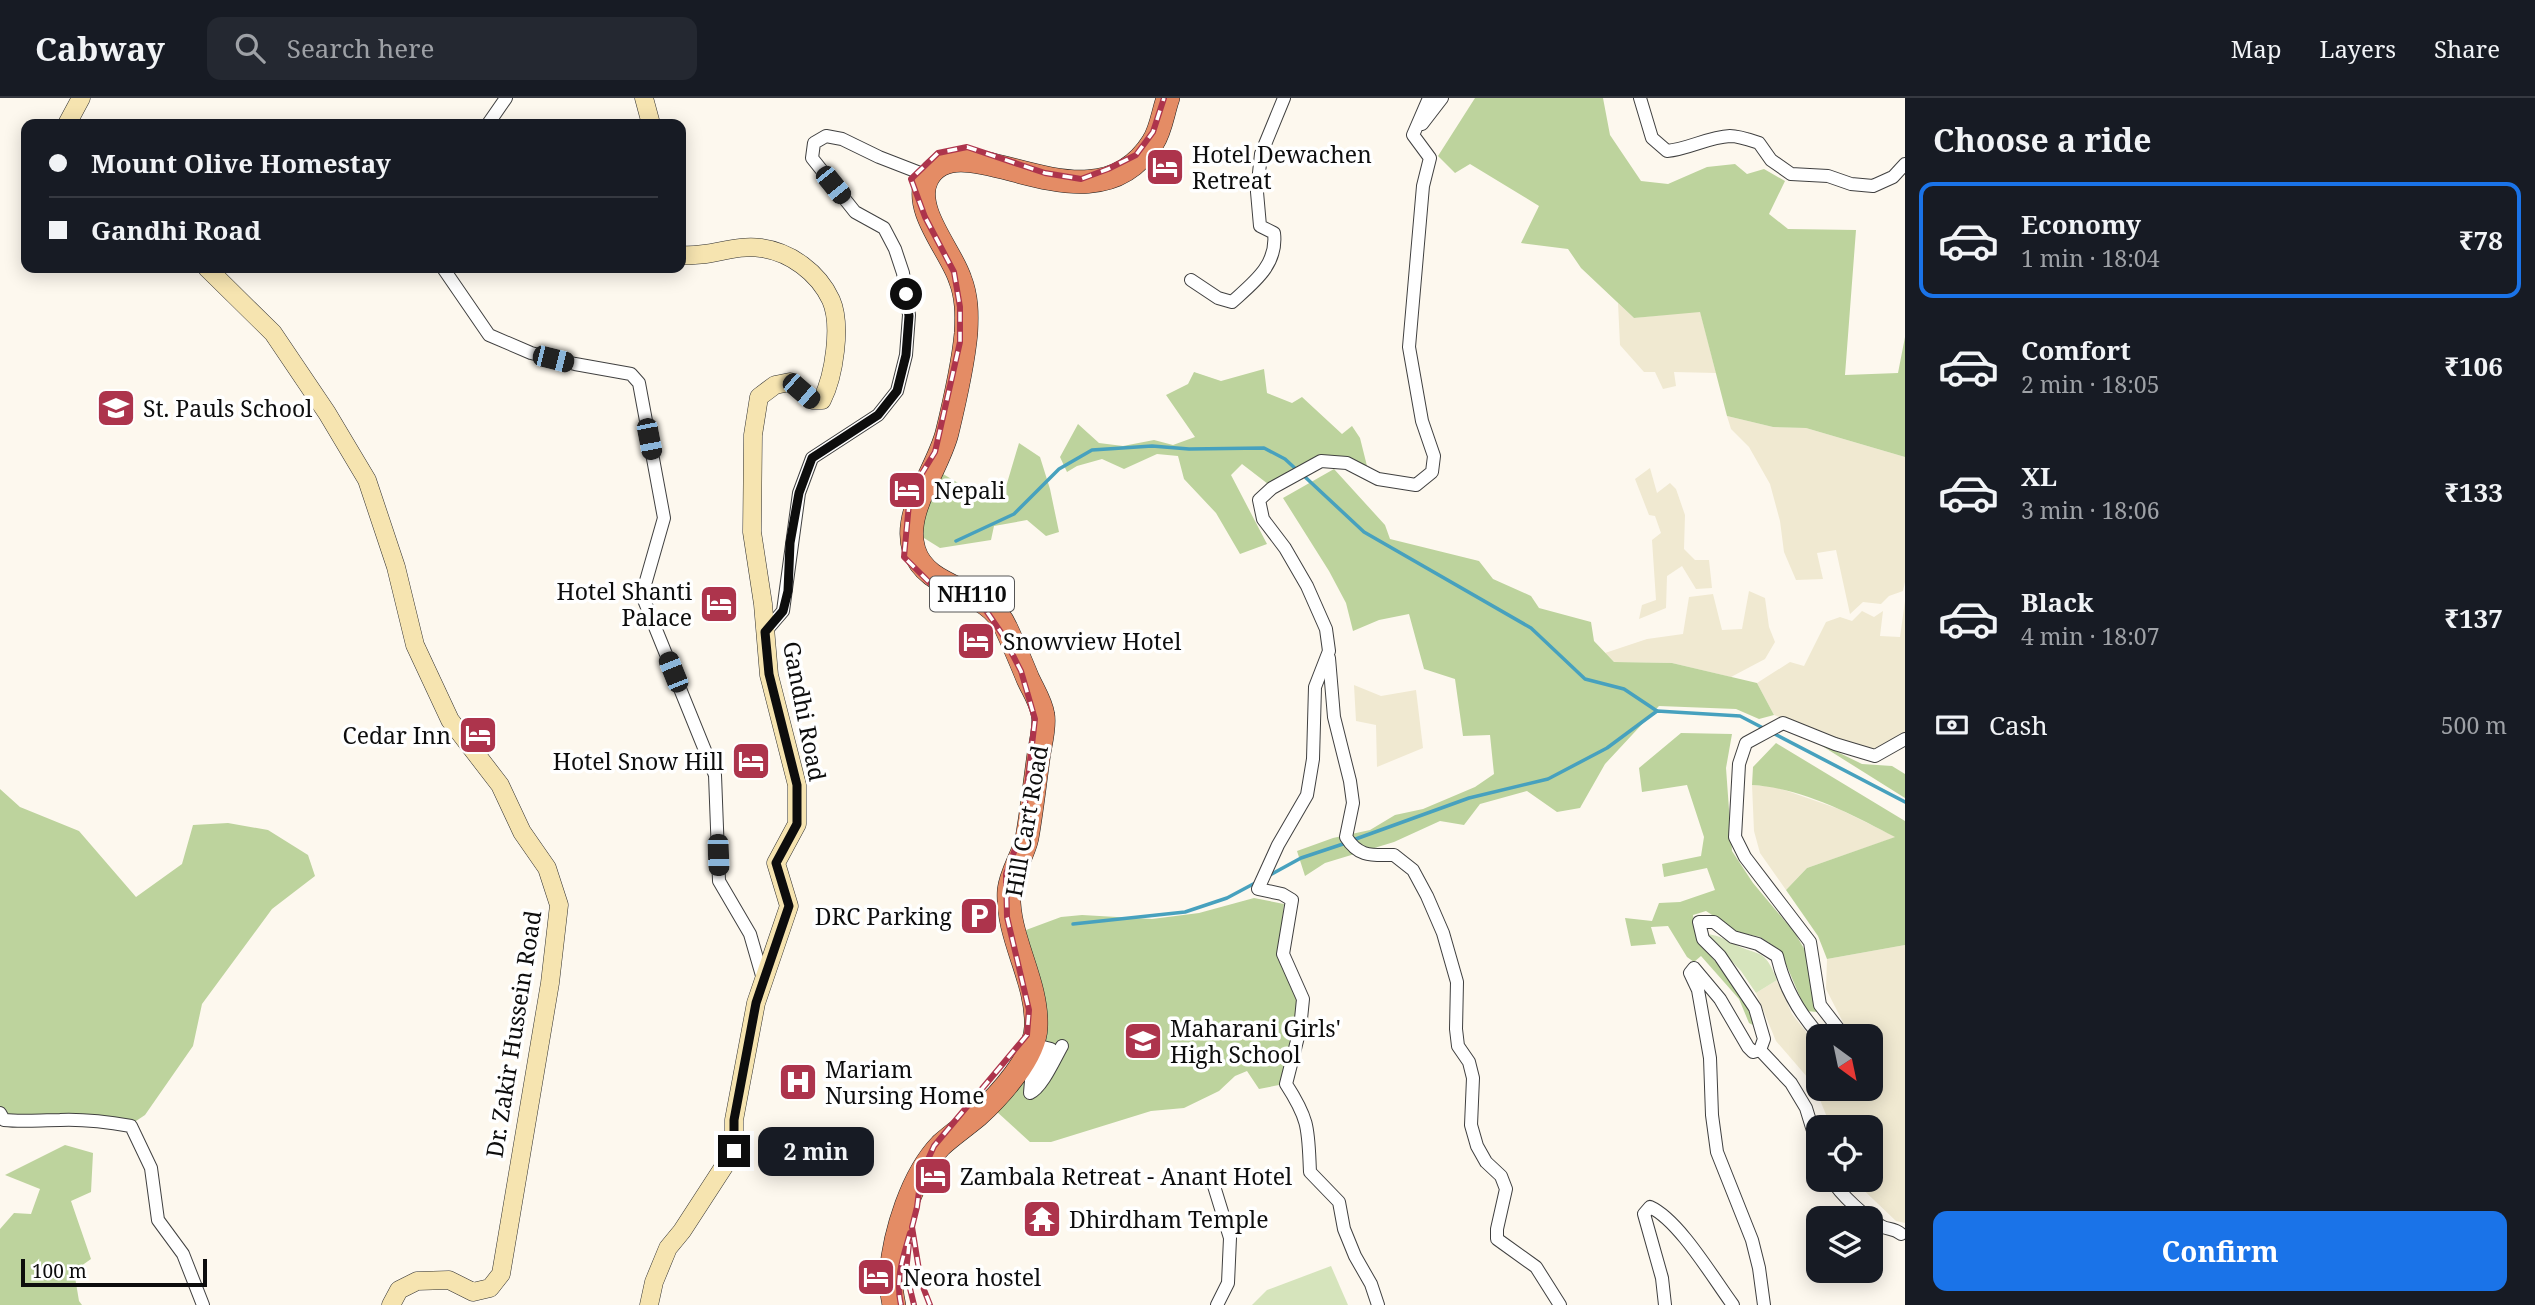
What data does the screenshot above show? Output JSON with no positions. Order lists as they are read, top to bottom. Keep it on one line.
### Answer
{"streets":{"highway":["NH110","Hill Cart Road"],"main road":["Gandhi Road","Dr. Zakir Hussein Road"]},"places":{"hotel":["Hotel Dewachen Retreat","Nepali","Hotel Shanti Palace","Snowview Hotel","Cedar Inn","Hotel Snow Hill","Zambala Retreat - Anant Hotel","Neora hostel"],"school or university":["St. Pauls School","Maharani Girls' High School"],"parking":["DRC Parking"],"hospital":["Mariam Nursing Home"],"temple":["Dhirdham Temple"]},"scale_bar":"100 m","north":"bottom right","page":{"header":"Cabway","search":"Search here","nav":["Map","Layers","Share"],"heading":"Choose a ride","banner":["Mount Olive Homestay","Gandhi Road"],"list":[{"name":"Economy","note":"1 min · 18:04","value":"₹78"},{"name":"Comfort","note":"2 min · 18:05","value":"₹106"},{"name":"XL","note":"3 min · 18:06","value":"₹133"},{"name":"Black","note":"4 min · 18:07","value":"₹137"}],"pay":["Cash","500 m"],"bubble":"2 min","buttons":"Confirm","scale":"100 m"}}
